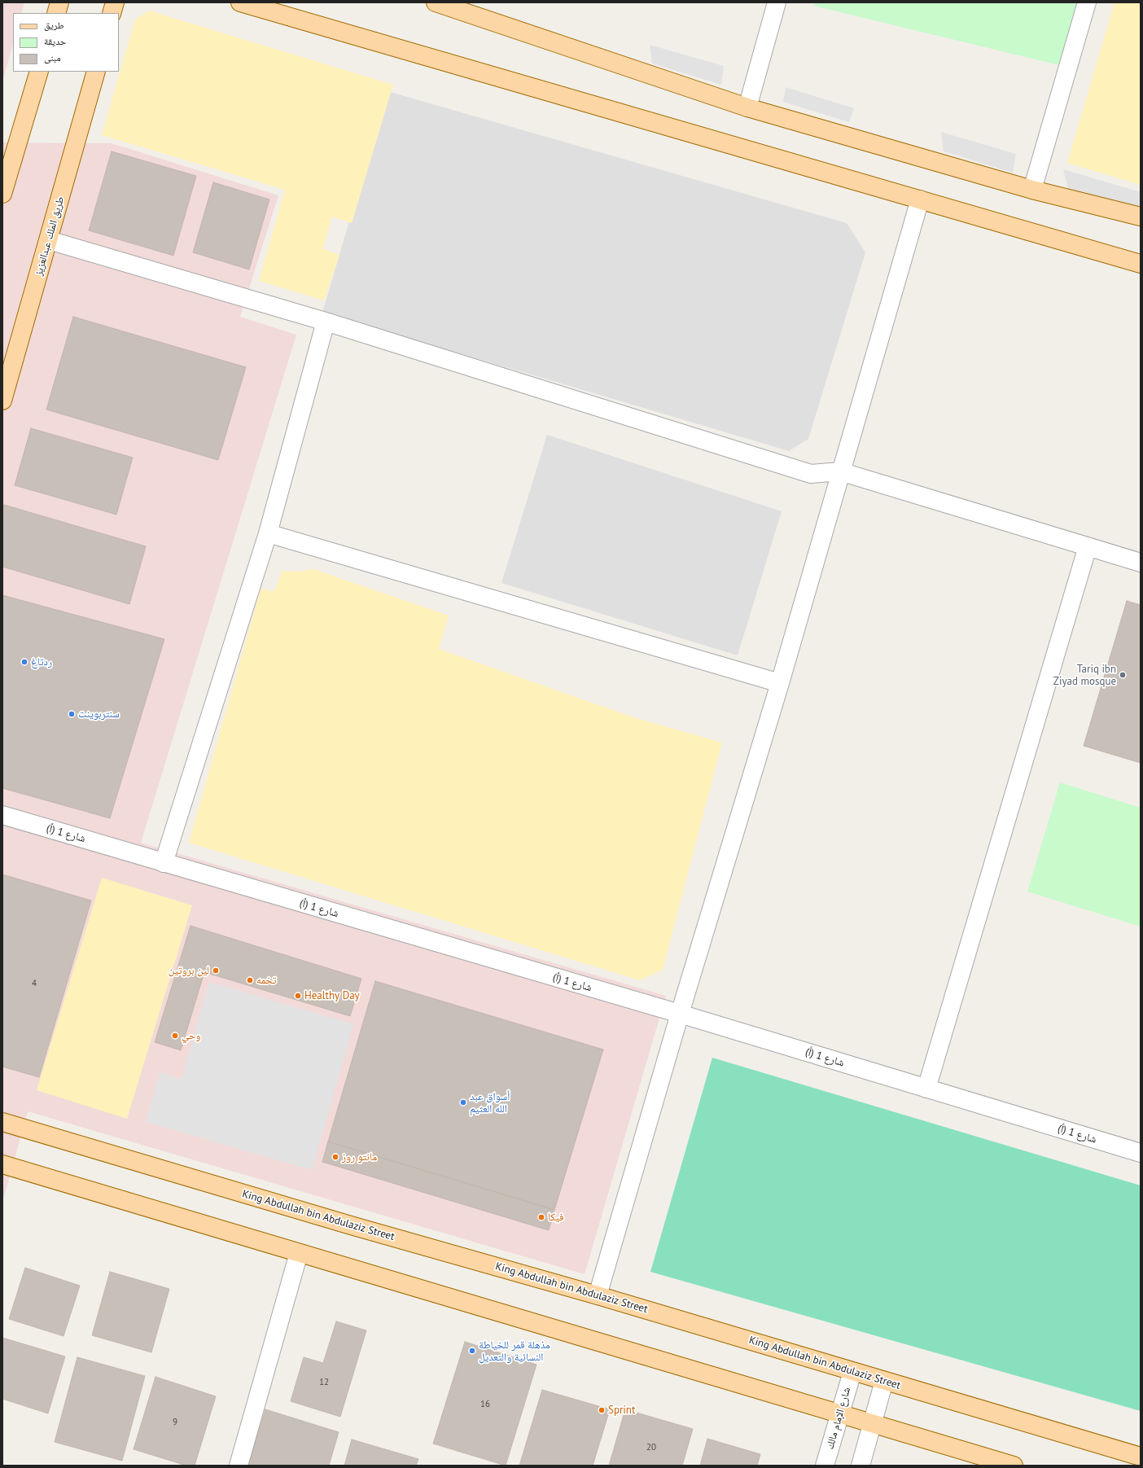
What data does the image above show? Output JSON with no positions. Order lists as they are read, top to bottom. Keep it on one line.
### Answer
{"streets":{"main road":["طريق الملك عبدالعزيز","King Abdullah bin Abdulaziz Street"],"street":["شارع 1 (أ)","شارع الإمام مالك"]},"crossings":[["King Abdullah bin Abdulaziz Street","شارع الإمام مالك"]],"places":["ردتاغ","Tariq ibn Ziyad mosque","سنتربوينت","لين بروتين","تخمه","Healthy Day","وحي","أسواق عبد الله العثيم","مانتو روز","فيكا","مذهلة قمر للخياطة النسائية والتعديل","Sprint"],"house_numbers":["4","12","16","9","20"],"legend":["طريق","حديقة","مبنى"]}
